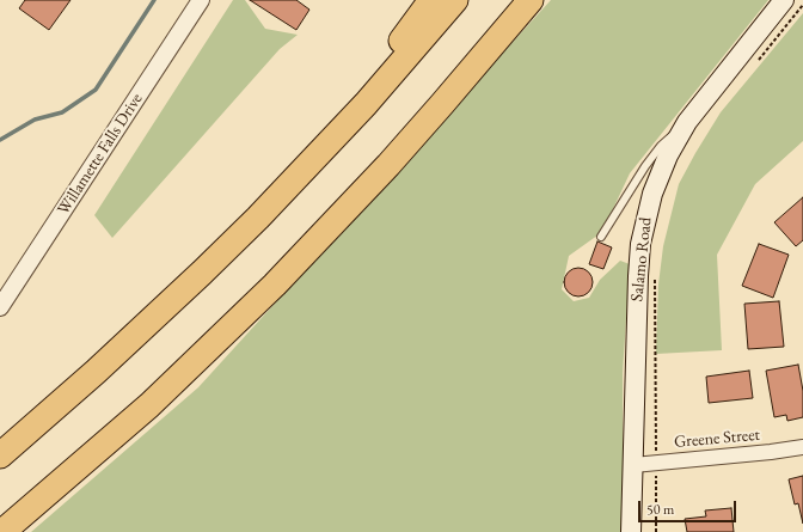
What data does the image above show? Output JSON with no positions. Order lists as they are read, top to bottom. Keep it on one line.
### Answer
{"streets":{"main road":["Salamo Road"],"street":["Willamette Falls Drive","Greene Street"]},"crossings":[["Salamo Road","Greene Street"]],"scale_bar":"50 m"}
